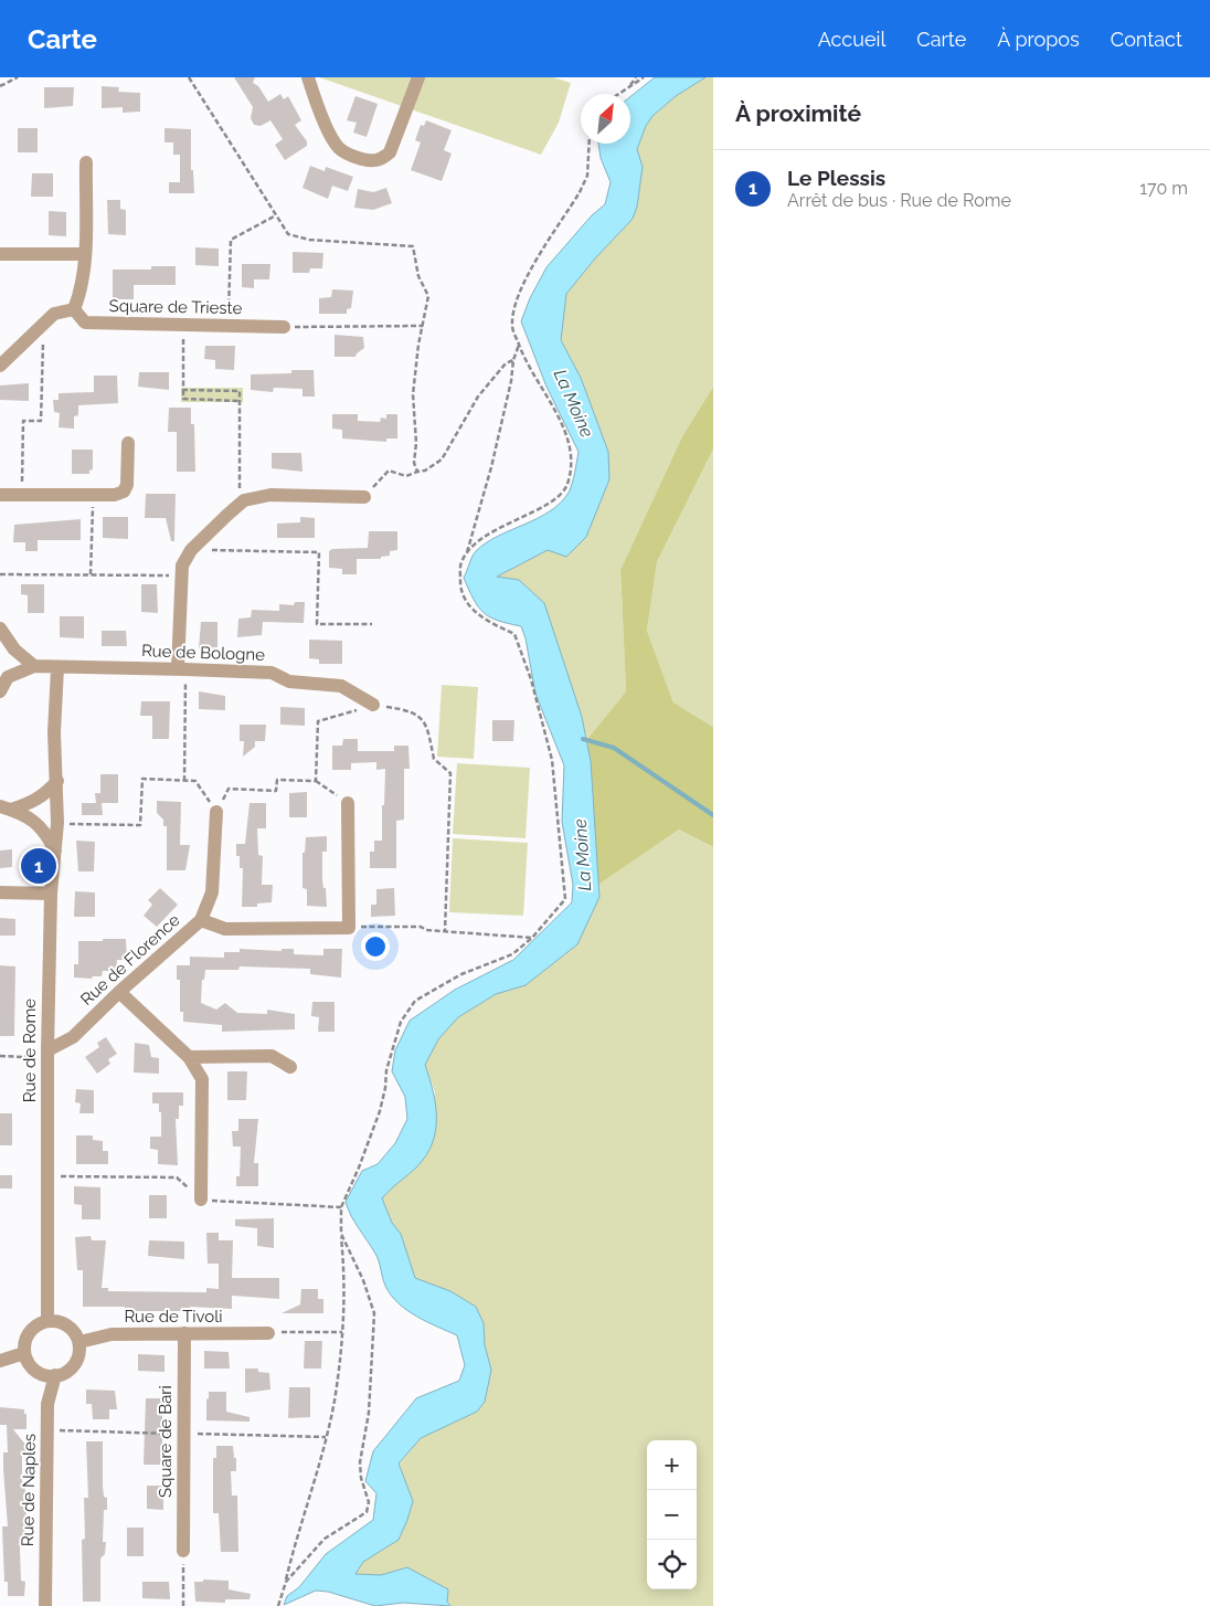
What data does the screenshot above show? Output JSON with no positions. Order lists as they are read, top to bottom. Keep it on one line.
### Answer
{"streets":{"street":["Square de Trieste","Rue de Bologne","Rue de Florence","Rue de Rome","Rue de Tivoli","Square de Bari","Rue de Naples"]},"crossings":[["Rue de Bologne","Rue de Rome"],["Rue de Florence","Rue de Rome"],["Rue de Rome","Rue de Tivoli"],["Rue de Rome","Rue de Naples"],["Rue de Tivoli","Square de Bari"],["Rue de Tivoli","Rue de Naples"]],"water":["La Moine"],"north":"top right","page":{"header":"Carte","nav":["Accueil","Carte","À propos","Contact"],"heading":"À proximité","list":[{"mark":"1","name":"Le Plessis","note":"Arrêt de bus · Rue de Rome","value":"170 m"}],"pins":"1","map_buttons":["+","−"]}}
